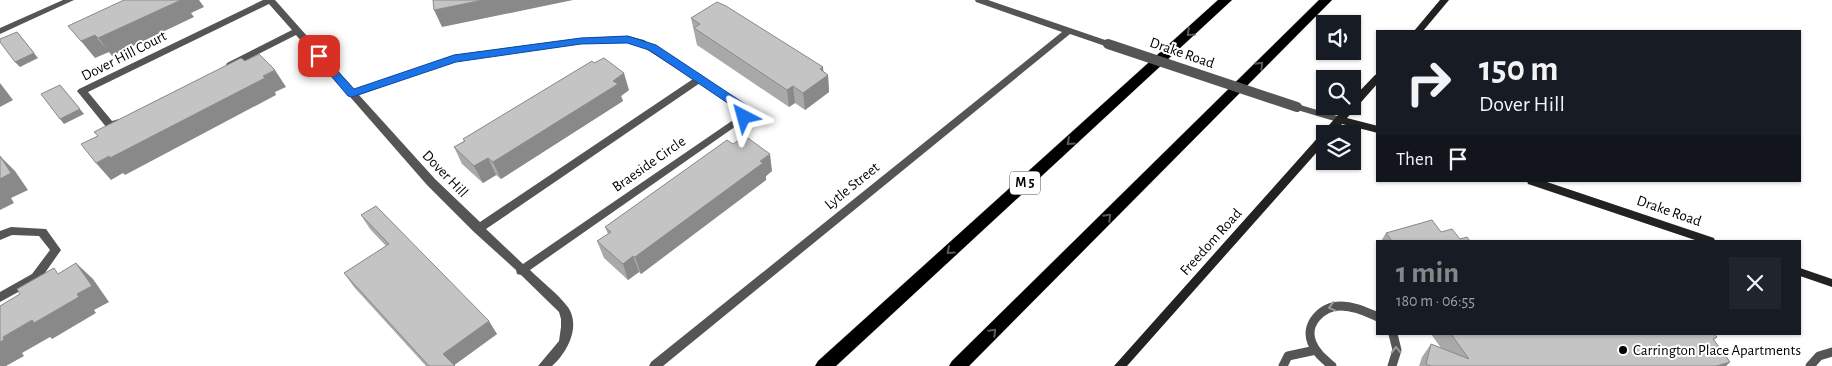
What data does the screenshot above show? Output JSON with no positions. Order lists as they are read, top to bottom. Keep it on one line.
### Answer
{"streets":{"highway":["M 5"],"street":["Drake Road","Dover Hill Court","Braeside Circle","Dover Hill","Lytle Street","Freedom Road"]},"crossings":[["Drake Road","Lytle Street"],["Dover Hill Court","Dover Hill"],["Braeside Circle","Dover Hill"]],"places":["Carrington Place Apartments"],"page":{"turn":["150 m","Dover Hill"],"then":"Then","heading":["1 min","180 m · 06:55"]}}
